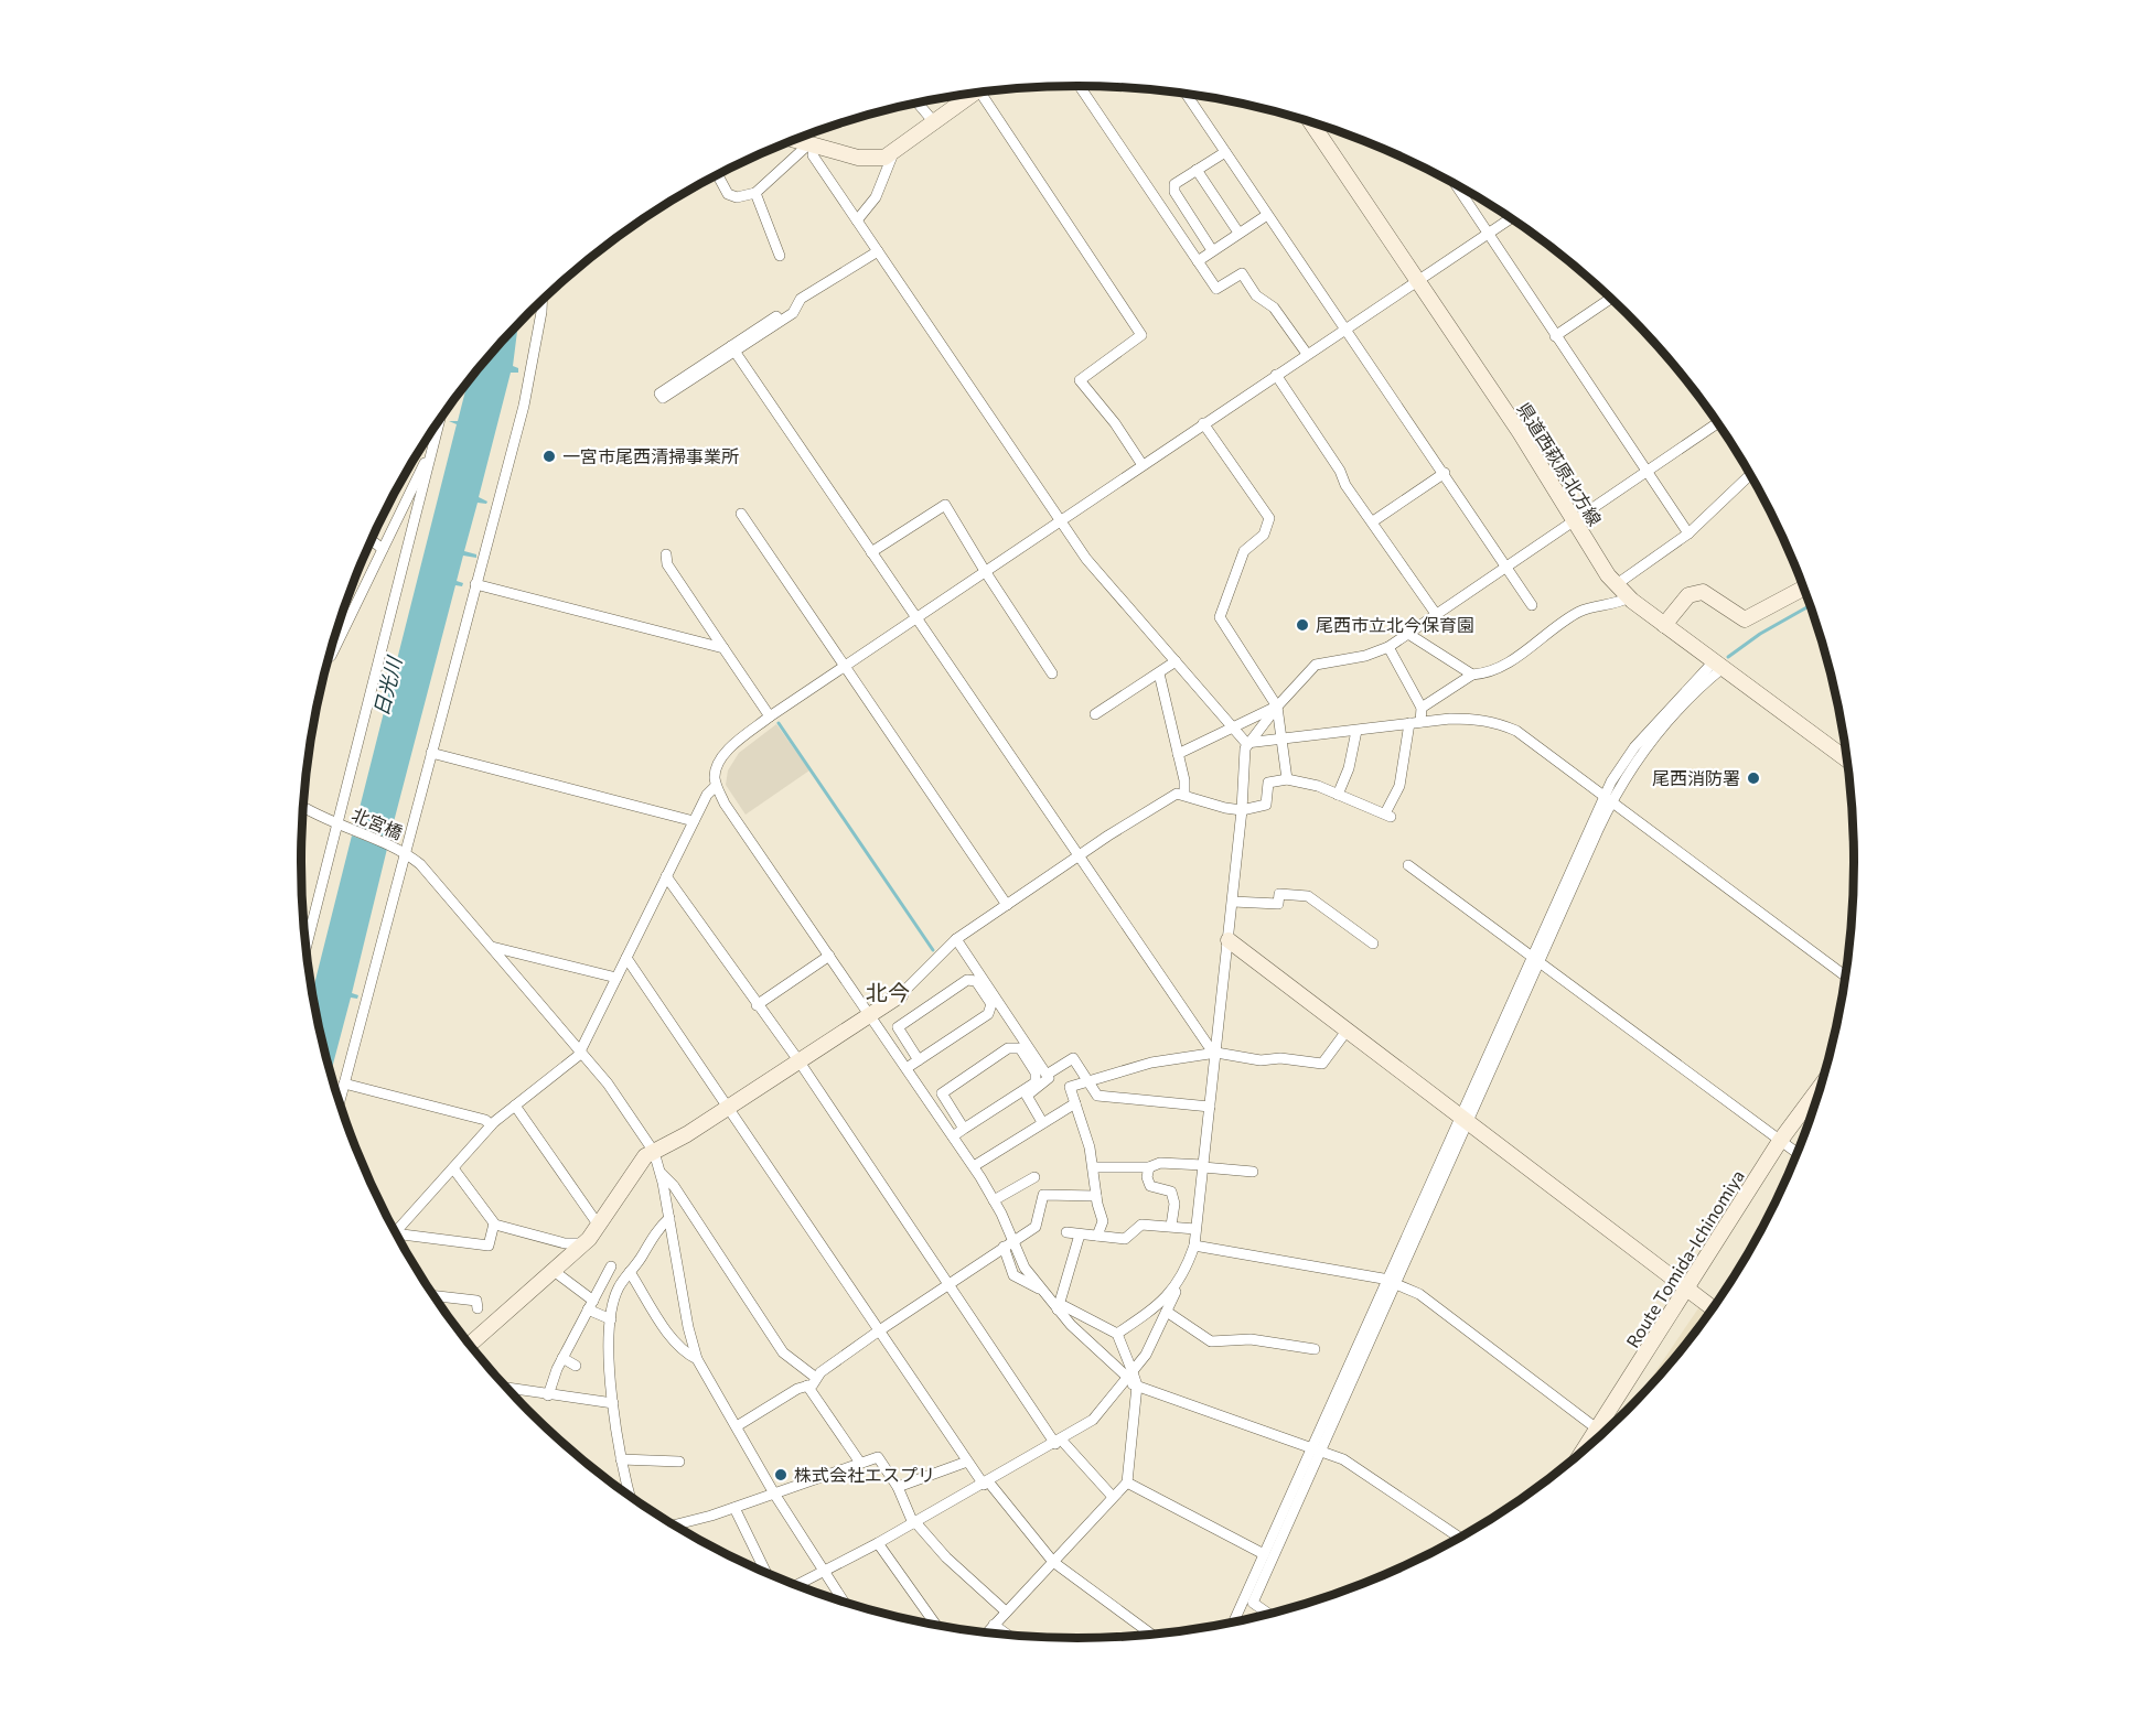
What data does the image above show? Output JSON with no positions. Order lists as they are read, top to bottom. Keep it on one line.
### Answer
{"streets":{"main road":["県道西萩原北方線","Route Tomida-Ichinomiya"],"street":["北宮橋"]},"districts":["北今"],"water":["日光川"],"places":["一宮市尾西清掃事業所","尾西市立北今保育園","尾西消防署","株式会社エスプリ"]}
